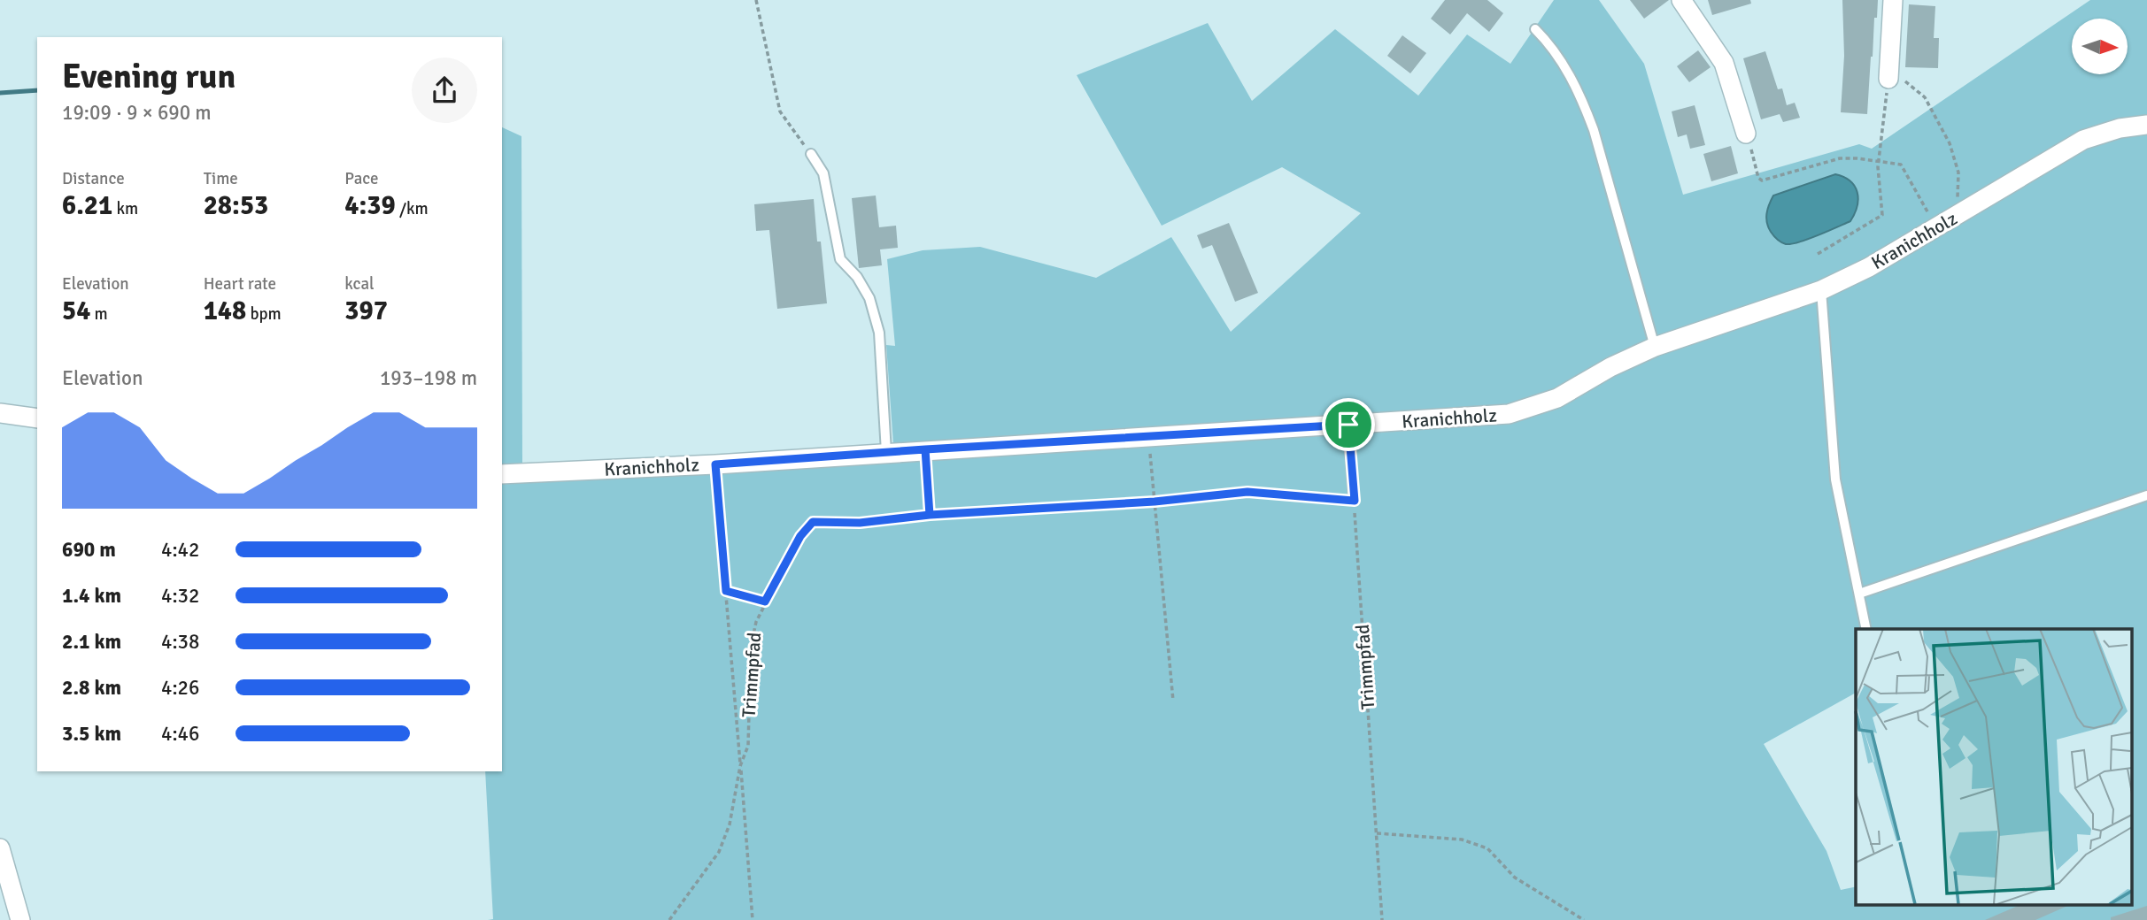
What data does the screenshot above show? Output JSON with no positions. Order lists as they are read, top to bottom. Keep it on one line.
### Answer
{"streets":{"street":["Kranichholz"],"path":["Trimmpfad"]},"north":"right","page":{"heading":["Evening run","19:09 · 9 × 690 m"],"stats":[["Distance","6.21 km"],["Time","28:53"],["Pace","4:39 /km"],["Elevation","54 m"],["Heart rate","148 bpm"],["kcal","397"]],"chart":["Elevation","193–198 m"],"list":[{"name":"690 m","note":"4:42"},{"name":"1.4 km","note":"4:32"},{"name":"2.1 km","note":"4:38"},{"name":"2.8 km","note":"4:26"},{"name":"3.5 km","note":"4:46"}]}}
